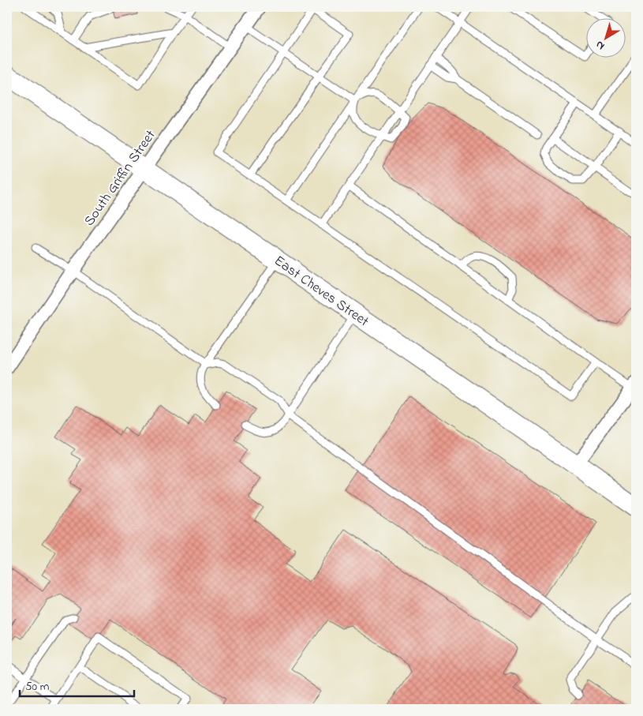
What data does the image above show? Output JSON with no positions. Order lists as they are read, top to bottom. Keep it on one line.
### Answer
{"streets":{"main road":["East Cheves Street"],"street":["South Griffin Street"]},"crossings":[["South Griffin Street","East Cheves Street"]],"scale_bar":"50 m","north":"bottom left"}
